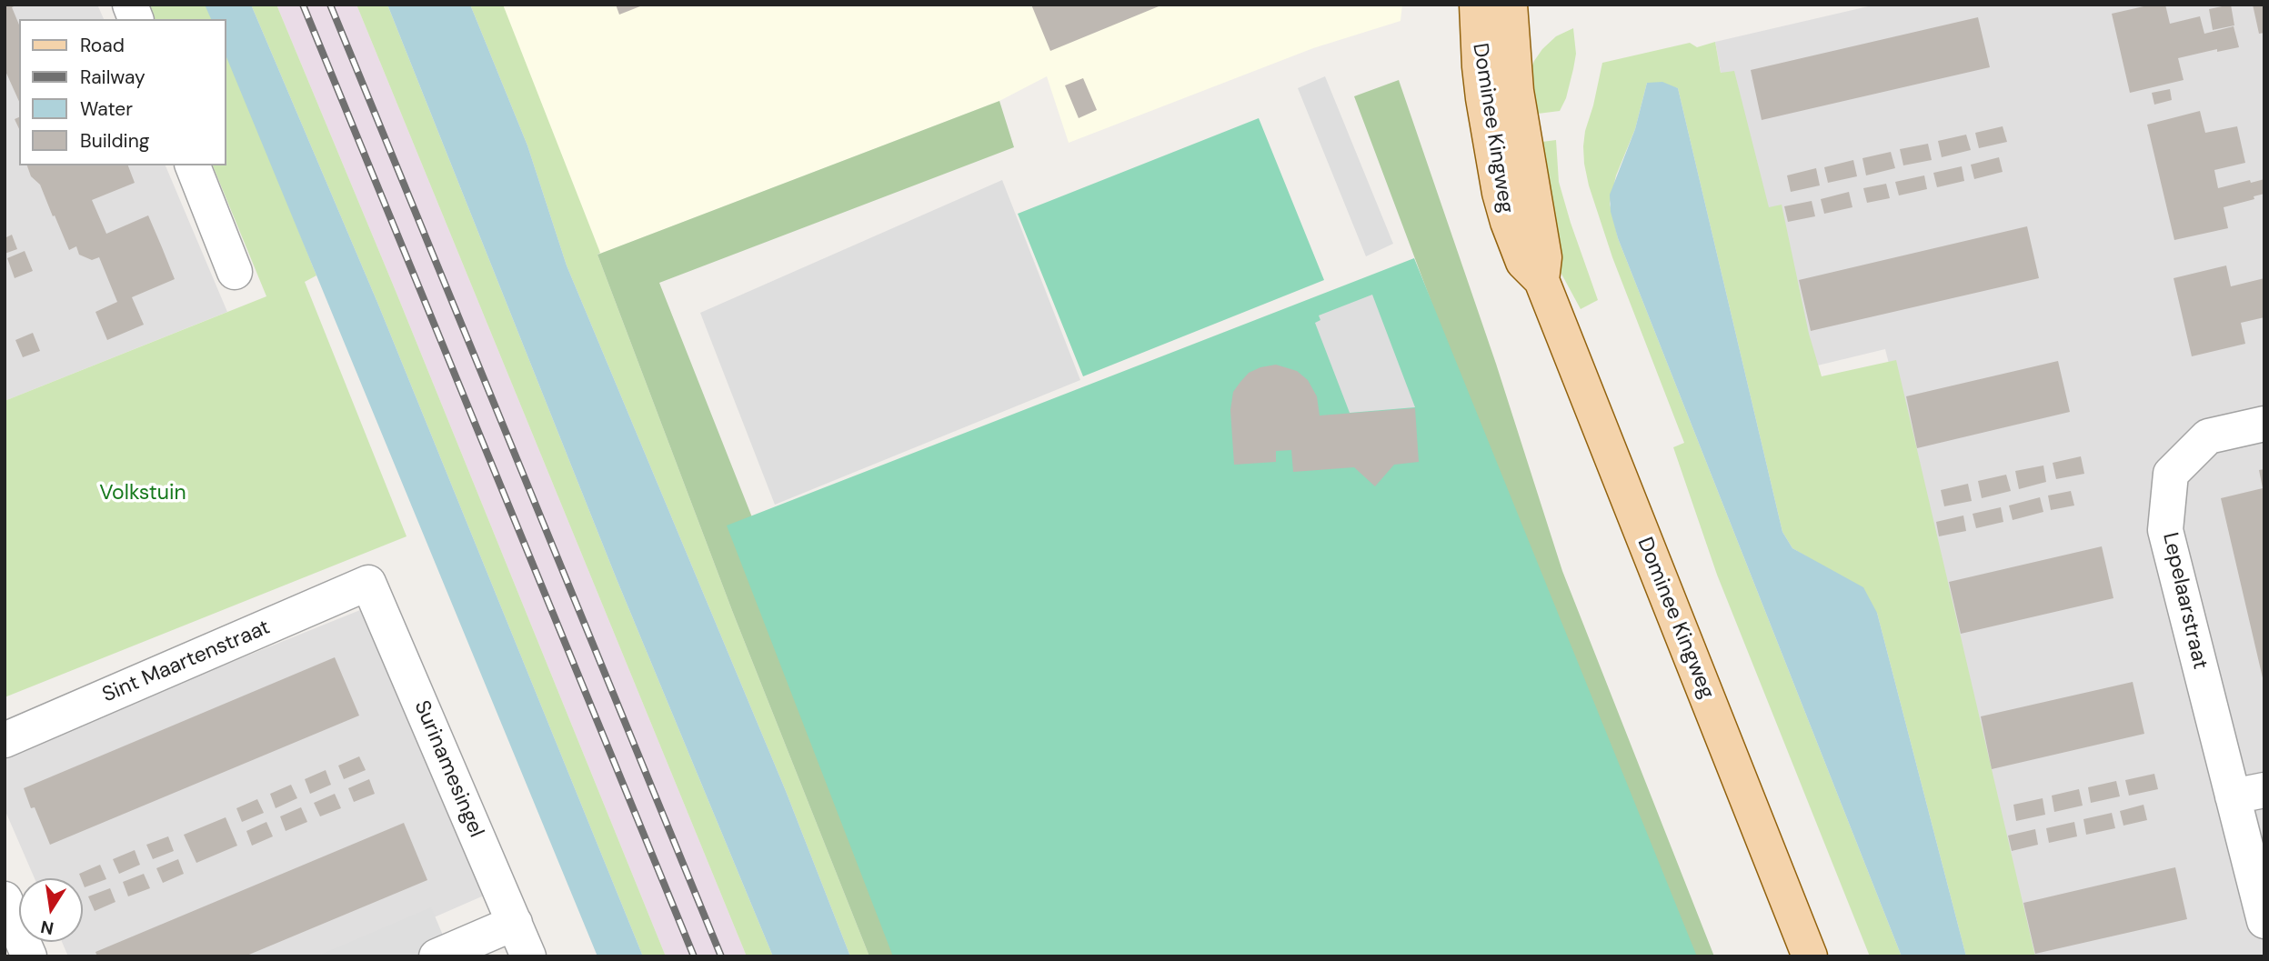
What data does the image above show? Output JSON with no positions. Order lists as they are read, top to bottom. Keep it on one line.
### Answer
{"streets":{"main road":["Dominee Kingweg"],"street":["Lepelaarstraat","Sint Maartenstraat","Surinamesingel"]},"crossings":[["Sint Maartenstraat","Surinamesingel"]],"parks":["Volkstuin"],"legend":["Road","Railway","Water","Building"],"north":"bottom"}
